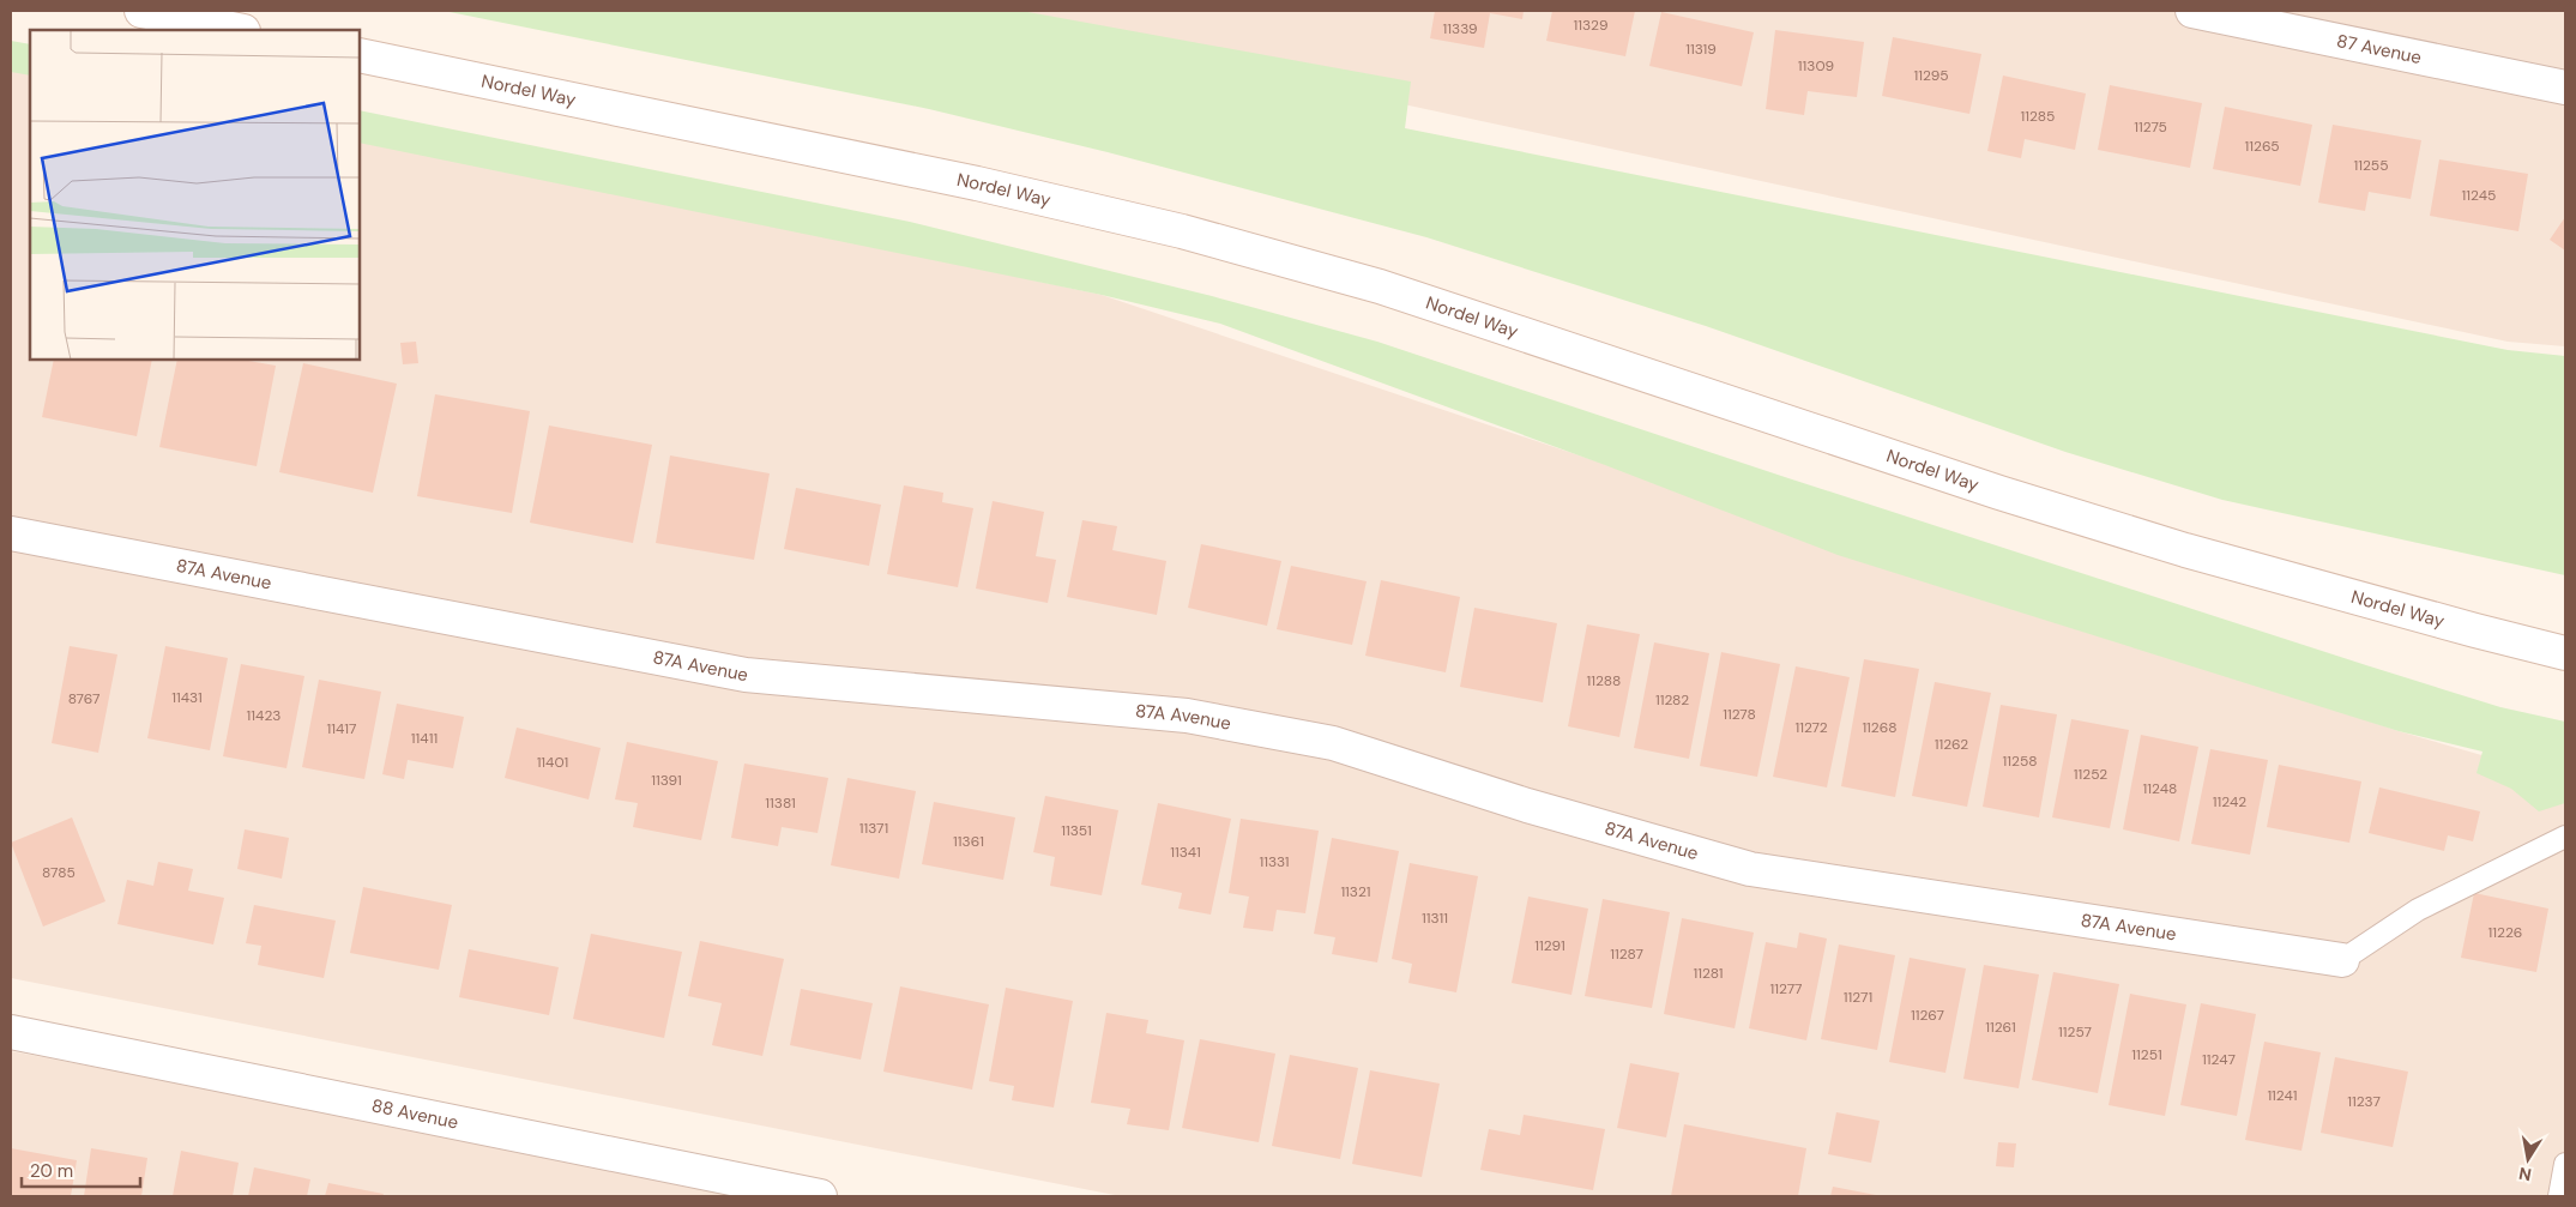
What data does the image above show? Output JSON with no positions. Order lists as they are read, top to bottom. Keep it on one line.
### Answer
{"streets":{"street":["87 Avenue","Nordel Way","87A Avenue","88 Avenue"]},"house_numbers":["11329","11339","11319","11309","11295","11285","11275","11265","11255","11245","11288","11431","8767","11282","11278","11423","11272","11268","11417","11411","11262","11258","11401","11252","11391","11248","11242","11381","11371","11351","11361","11341","11331","8785","11321","11311","11226","11291","11287","11281","11277","11271","11267","11261","11257","11251","11247","11241","11237"],"scale_bar":"20 m","north":"bottom"}
